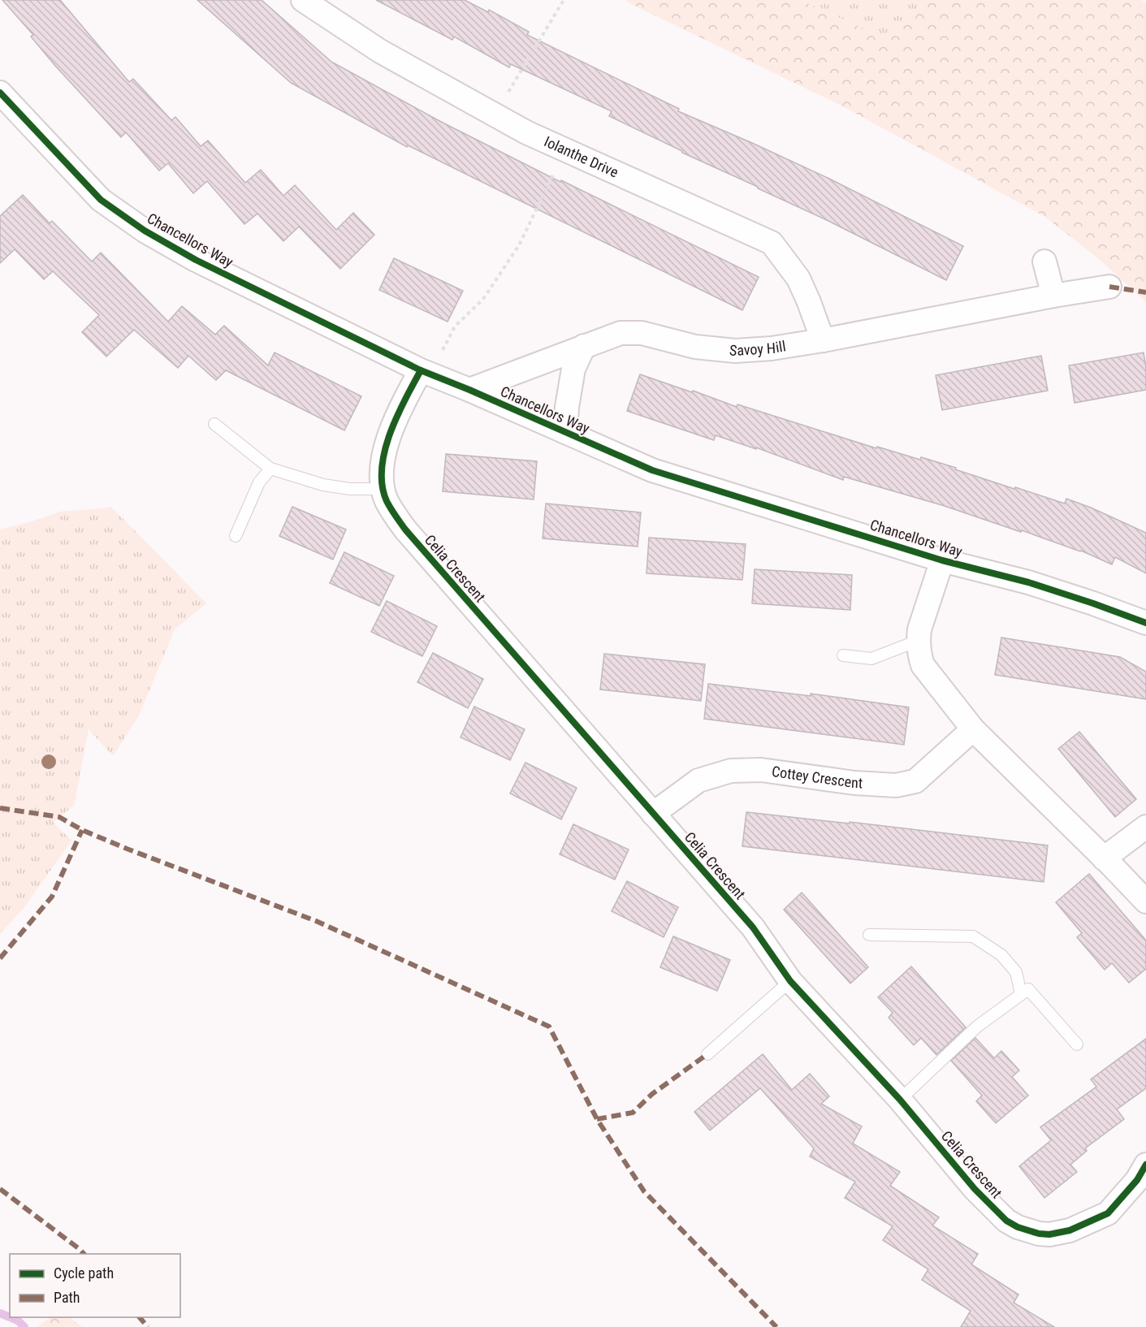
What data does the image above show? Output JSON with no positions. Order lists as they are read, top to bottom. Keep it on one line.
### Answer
{"streets":{"street":["Iolanthe Drive","Chancellors Way","Savoy Hill","Celia Crescent","Cottey Crescent"]},"crossings":[["Iolanthe Drive","Savoy Hill"],["Chancellors Way","Savoy Hill"],["Chancellors Way","Celia Crescent"],["Celia Crescent","Cottey Crescent"]],"legend":["Cycle path","Path"]}
